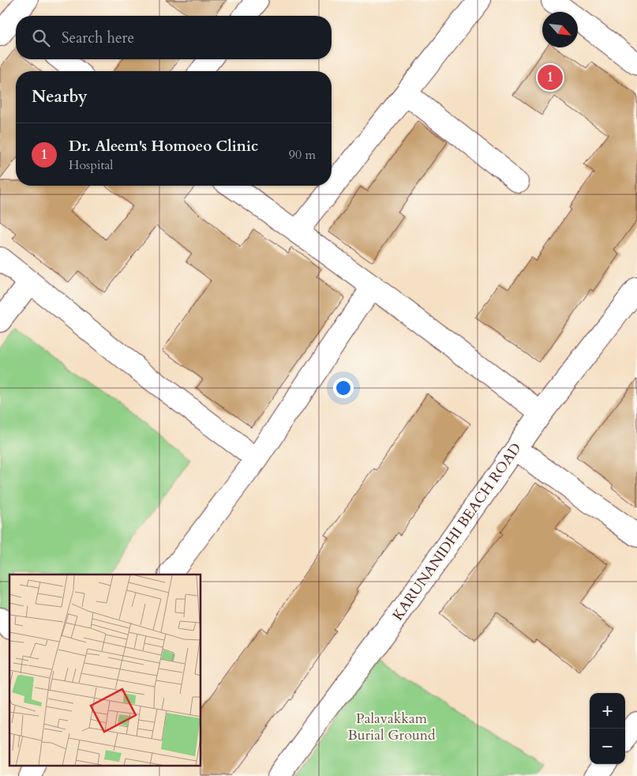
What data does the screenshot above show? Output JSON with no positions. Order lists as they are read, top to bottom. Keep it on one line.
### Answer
{"streets":{"street":["KARUNANIDHI BEACH ROAD"]},"parks":["Palavakkam Burial Ground"],"north":"bottom right","page":{"search":"Search here","pins":"1","heading":"Nearby","list":[{"mark":"1","name":"Dr. Aleem's Homoeo Clinic","note":"Hospital","value":"90 m"}],"map_buttons":["+","−"]}}
